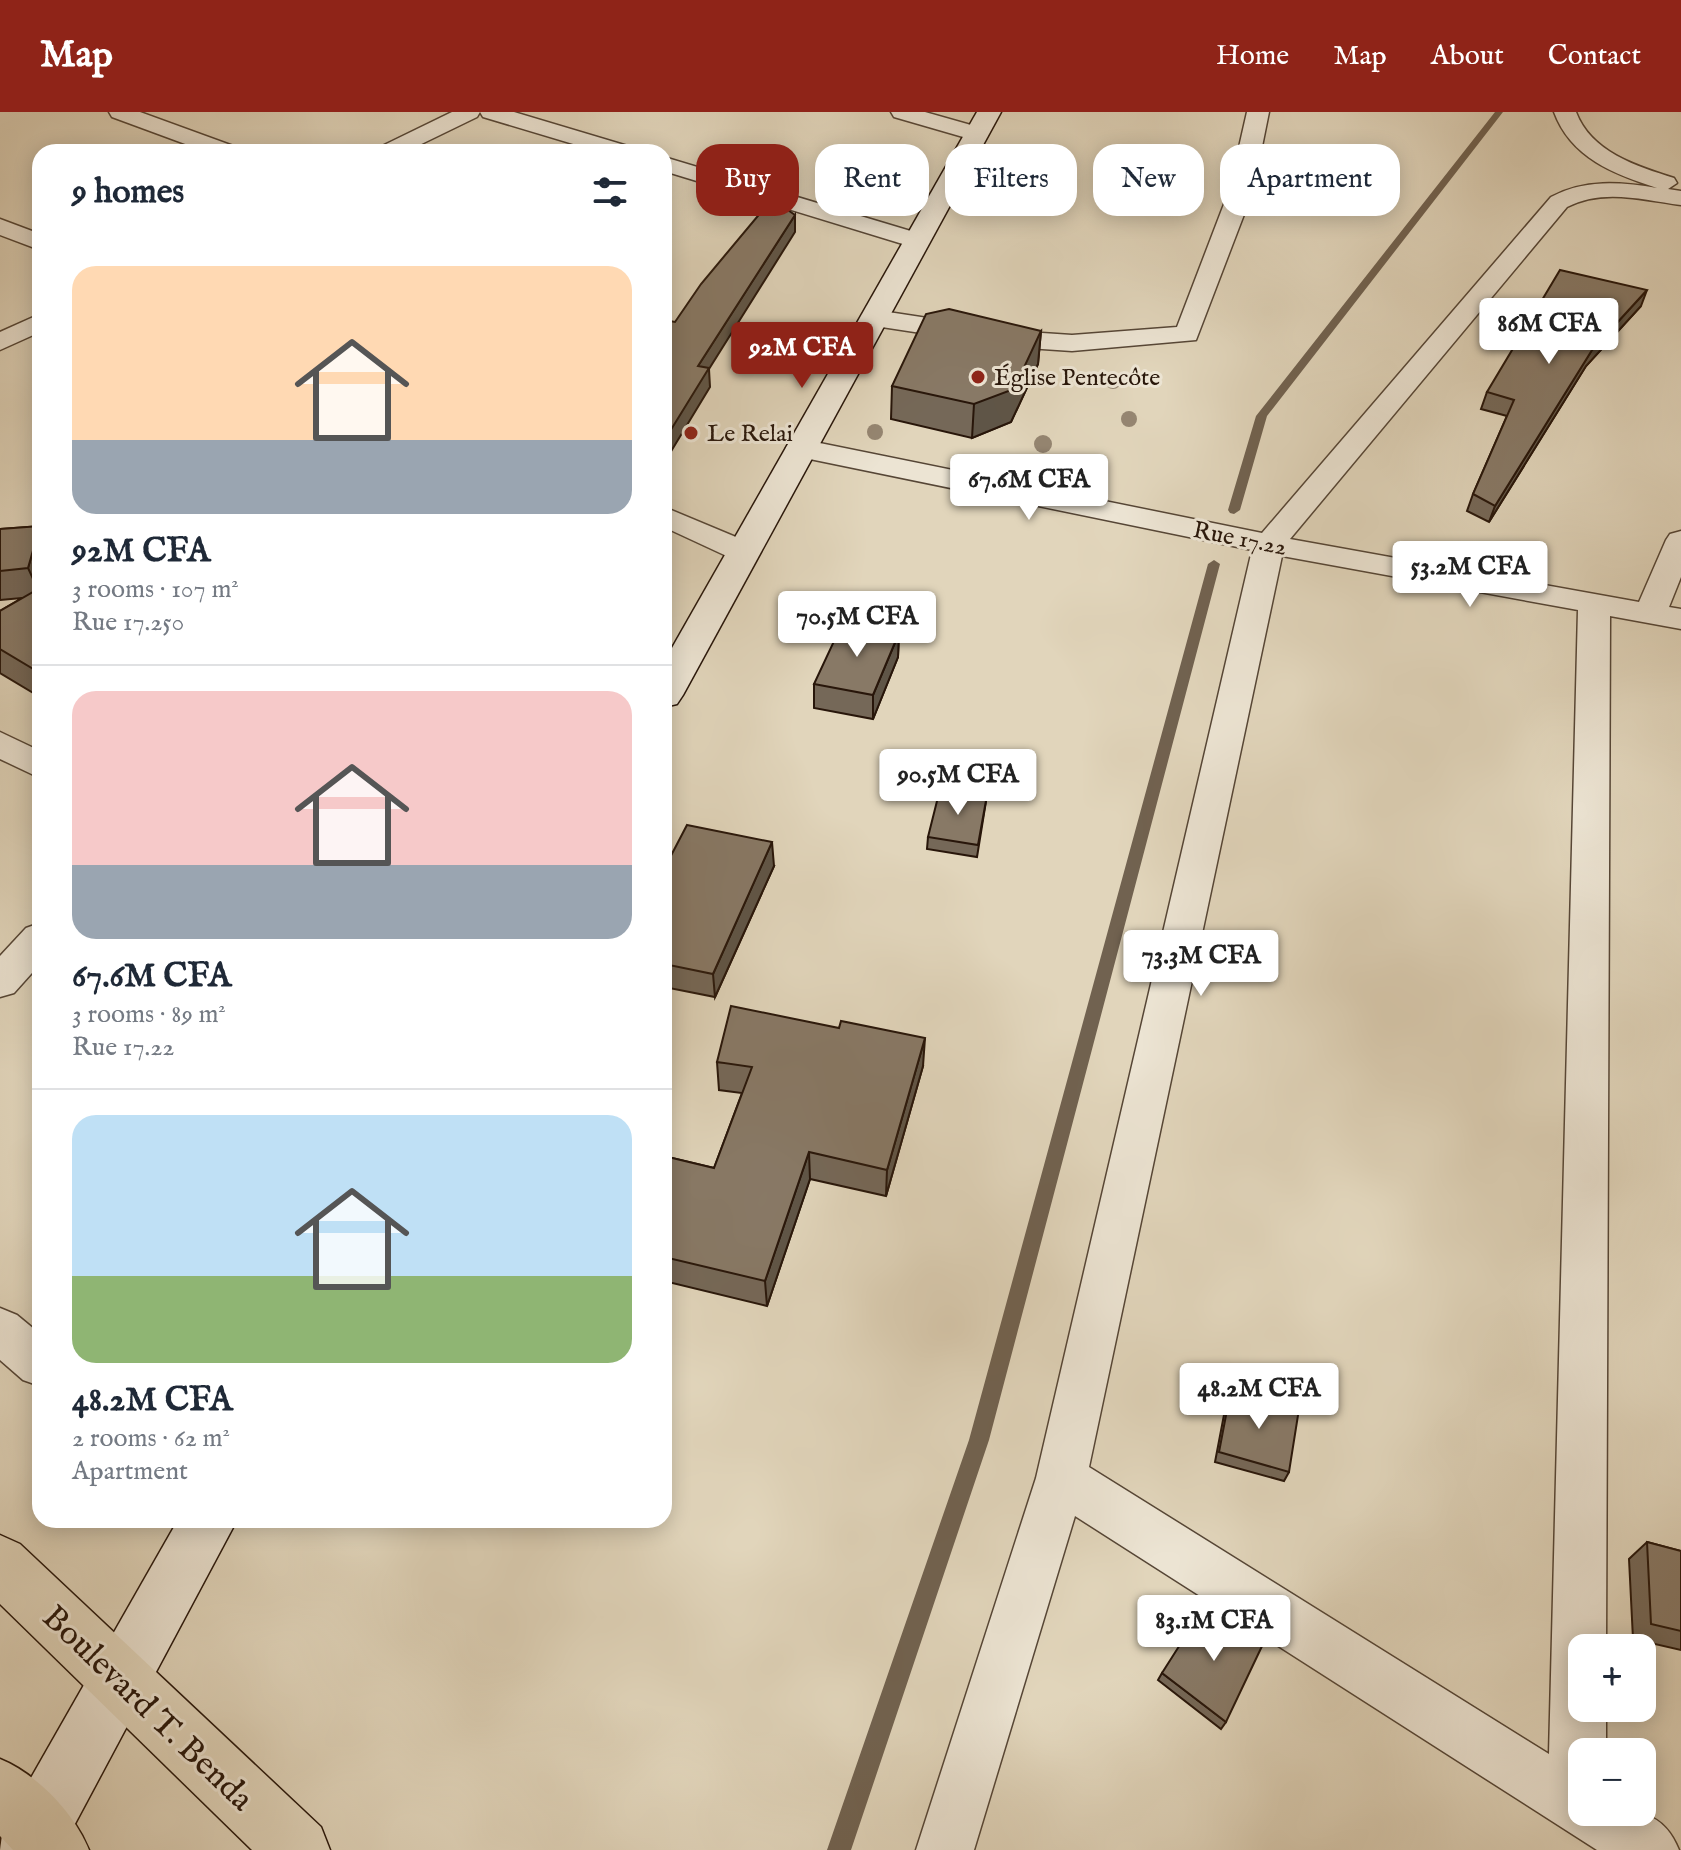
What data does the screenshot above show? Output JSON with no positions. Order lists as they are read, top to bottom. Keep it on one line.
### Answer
{"streets":{"highway":["Boulevard T. Benda"],"street":["Rue 17.22"]},"places":["Église Pentecôte","Le Relai"],"page":{"header":"Map","nav":["Home","Map","About","Contact"],"chip":["Buy","Rent","Filters","New","Apartment"],"heading":"9 homes","list":[{"name":"92M CFA","note":"3 rooms · 107 m² · Rue 17.250"},{"name":"67.6M CFA","note":"3 rooms · 89 m² · Rue 17.22"},{"name":"48.2M CFA","note":"2 rooms · 62 m² · Apartment"}],"price":["86M CFA","92M CFA","67.6M CFA","53.2M CFA","70.5M CFA","90.5M CFA","73.3M CFA","48.2M CFA","83.1M CFA"],"map_buttons":["+","−"]}}
